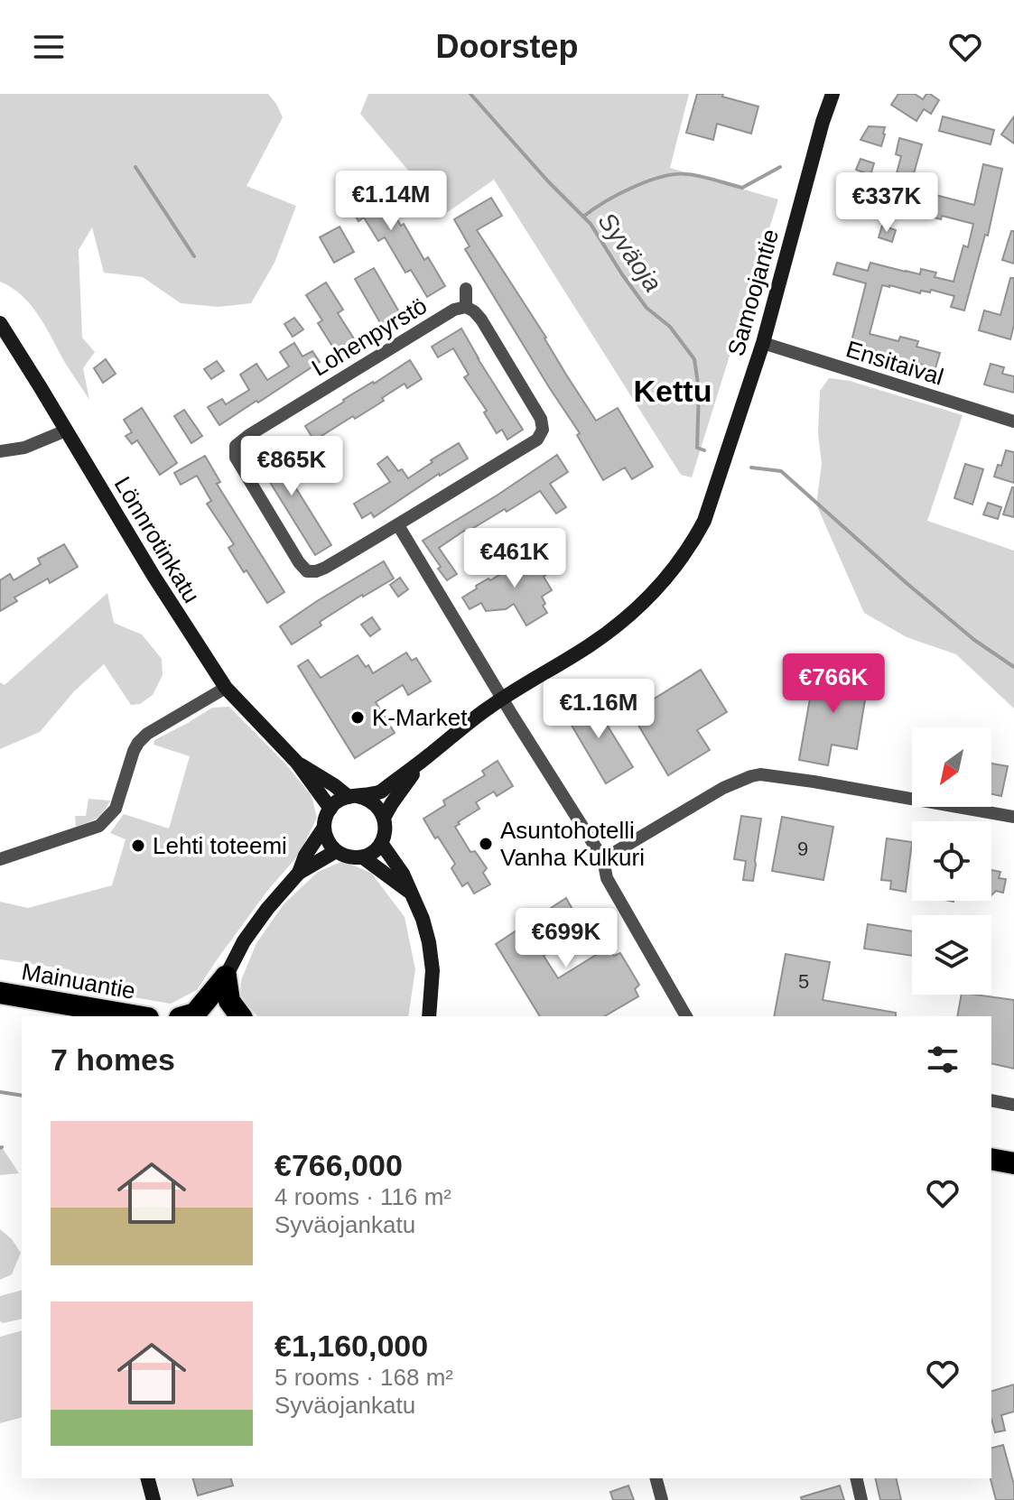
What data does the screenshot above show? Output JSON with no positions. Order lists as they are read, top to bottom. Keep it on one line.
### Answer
{"streets":{"highway":["Mainuantie"],"street":["Samoojantie","Lohenpyrstö","Ensitaival","Lönnrotinkatu"]},"crossings":[["Samoojantie","Ensitaival"],["Samoojantie","Lönnrotinkatu"]],"districts":["Kettu"],"water":["Syväoja"],"places":["K-Market","Asuntohotelli Vanha Kulkuri","Lehti toteemi"],"house_numbers":["9","5"],"north":"bottom left","page":{"header":"Doorstep","price":["€1.14M","€337K","€865K","€461K","€766K","€1.16M","€699K"],"heading":"7 homes","list":[{"name":"€766,000","note":"4 rooms · 116 m² · Syväojankatu"},{"name":"€1,160,000","note":"5 rooms · 168 m² · Syväojankatu"}]}}
